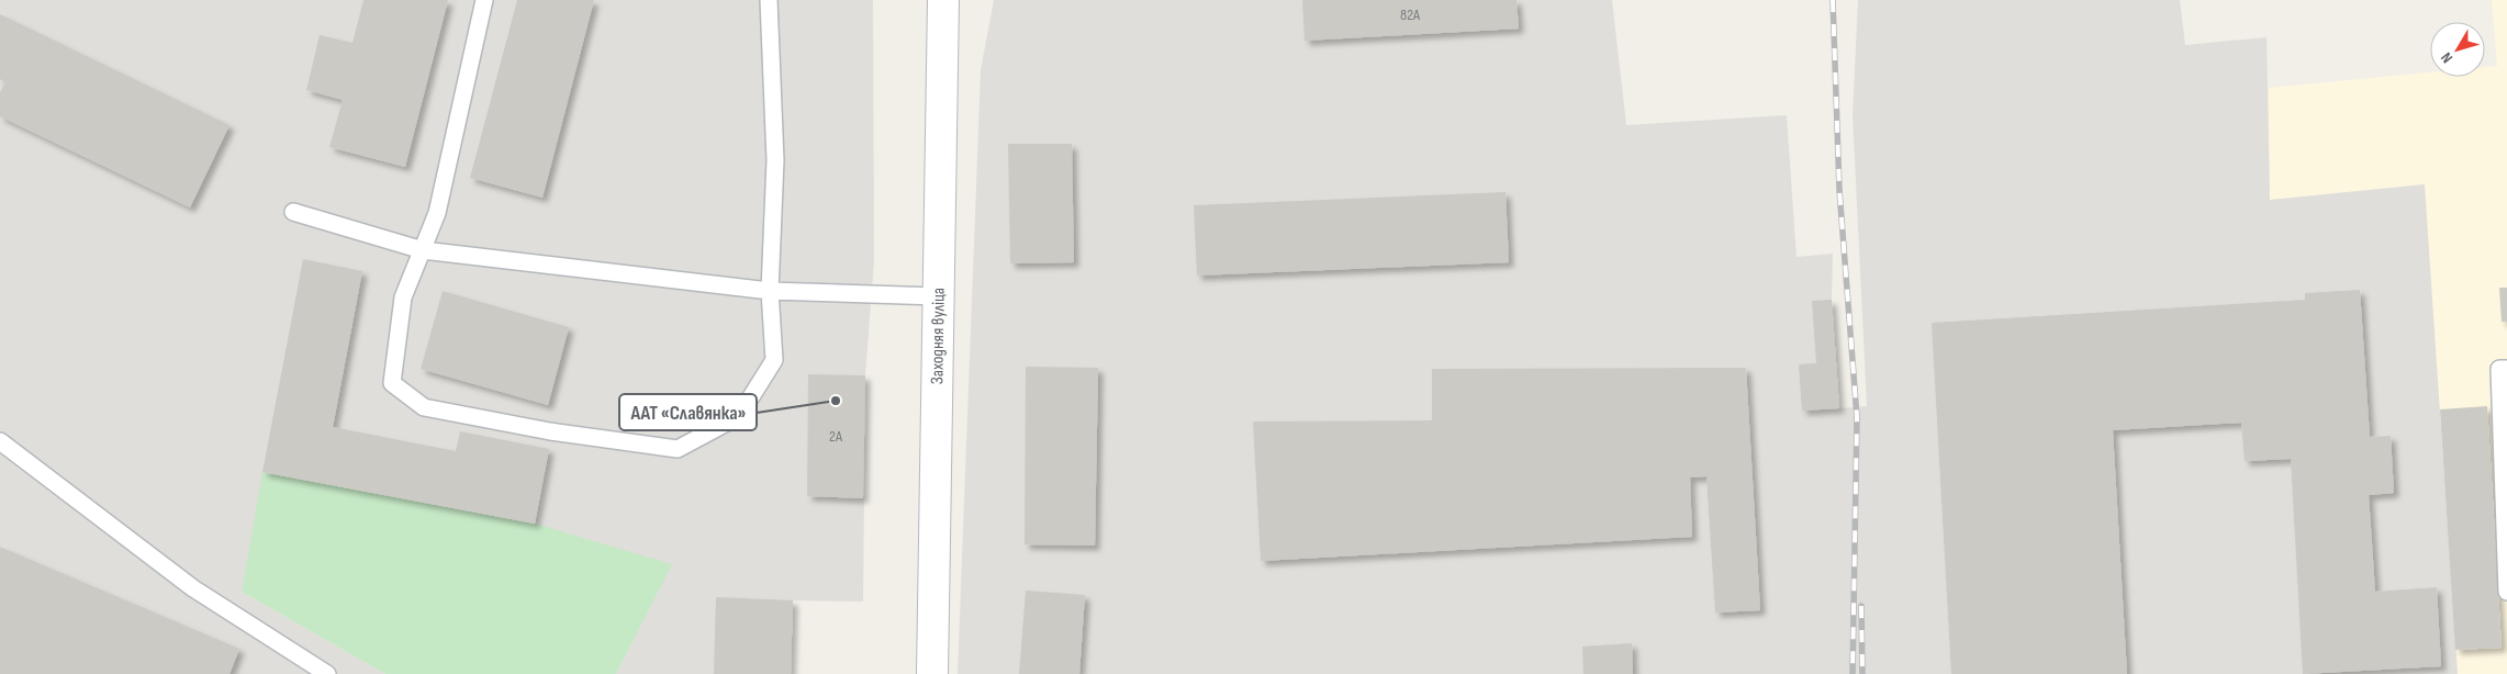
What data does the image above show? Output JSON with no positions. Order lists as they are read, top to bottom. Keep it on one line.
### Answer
{"streets":{"street":["Заходняя вуліца"]},"places":["ААТ «Славянка»"],"house_numbers":["82А","2А"],"north":"bottom left"}
